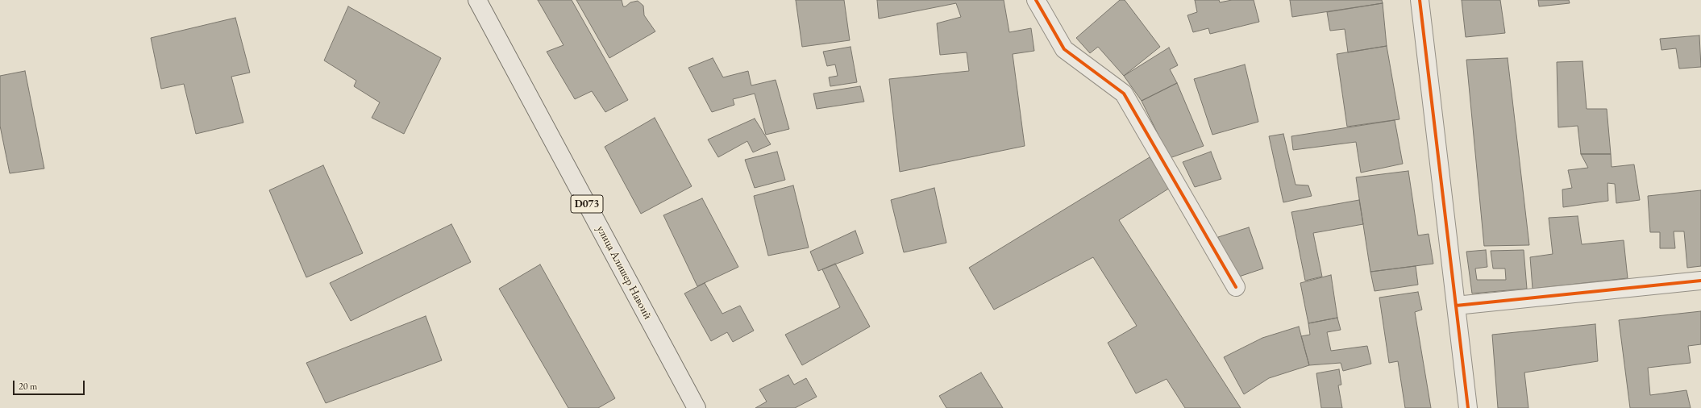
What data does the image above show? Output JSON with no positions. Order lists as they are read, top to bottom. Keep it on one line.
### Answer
{"streets":{"main road":["D073","улица Алишер Навоий"]},"scale_bar":"20 m"}
